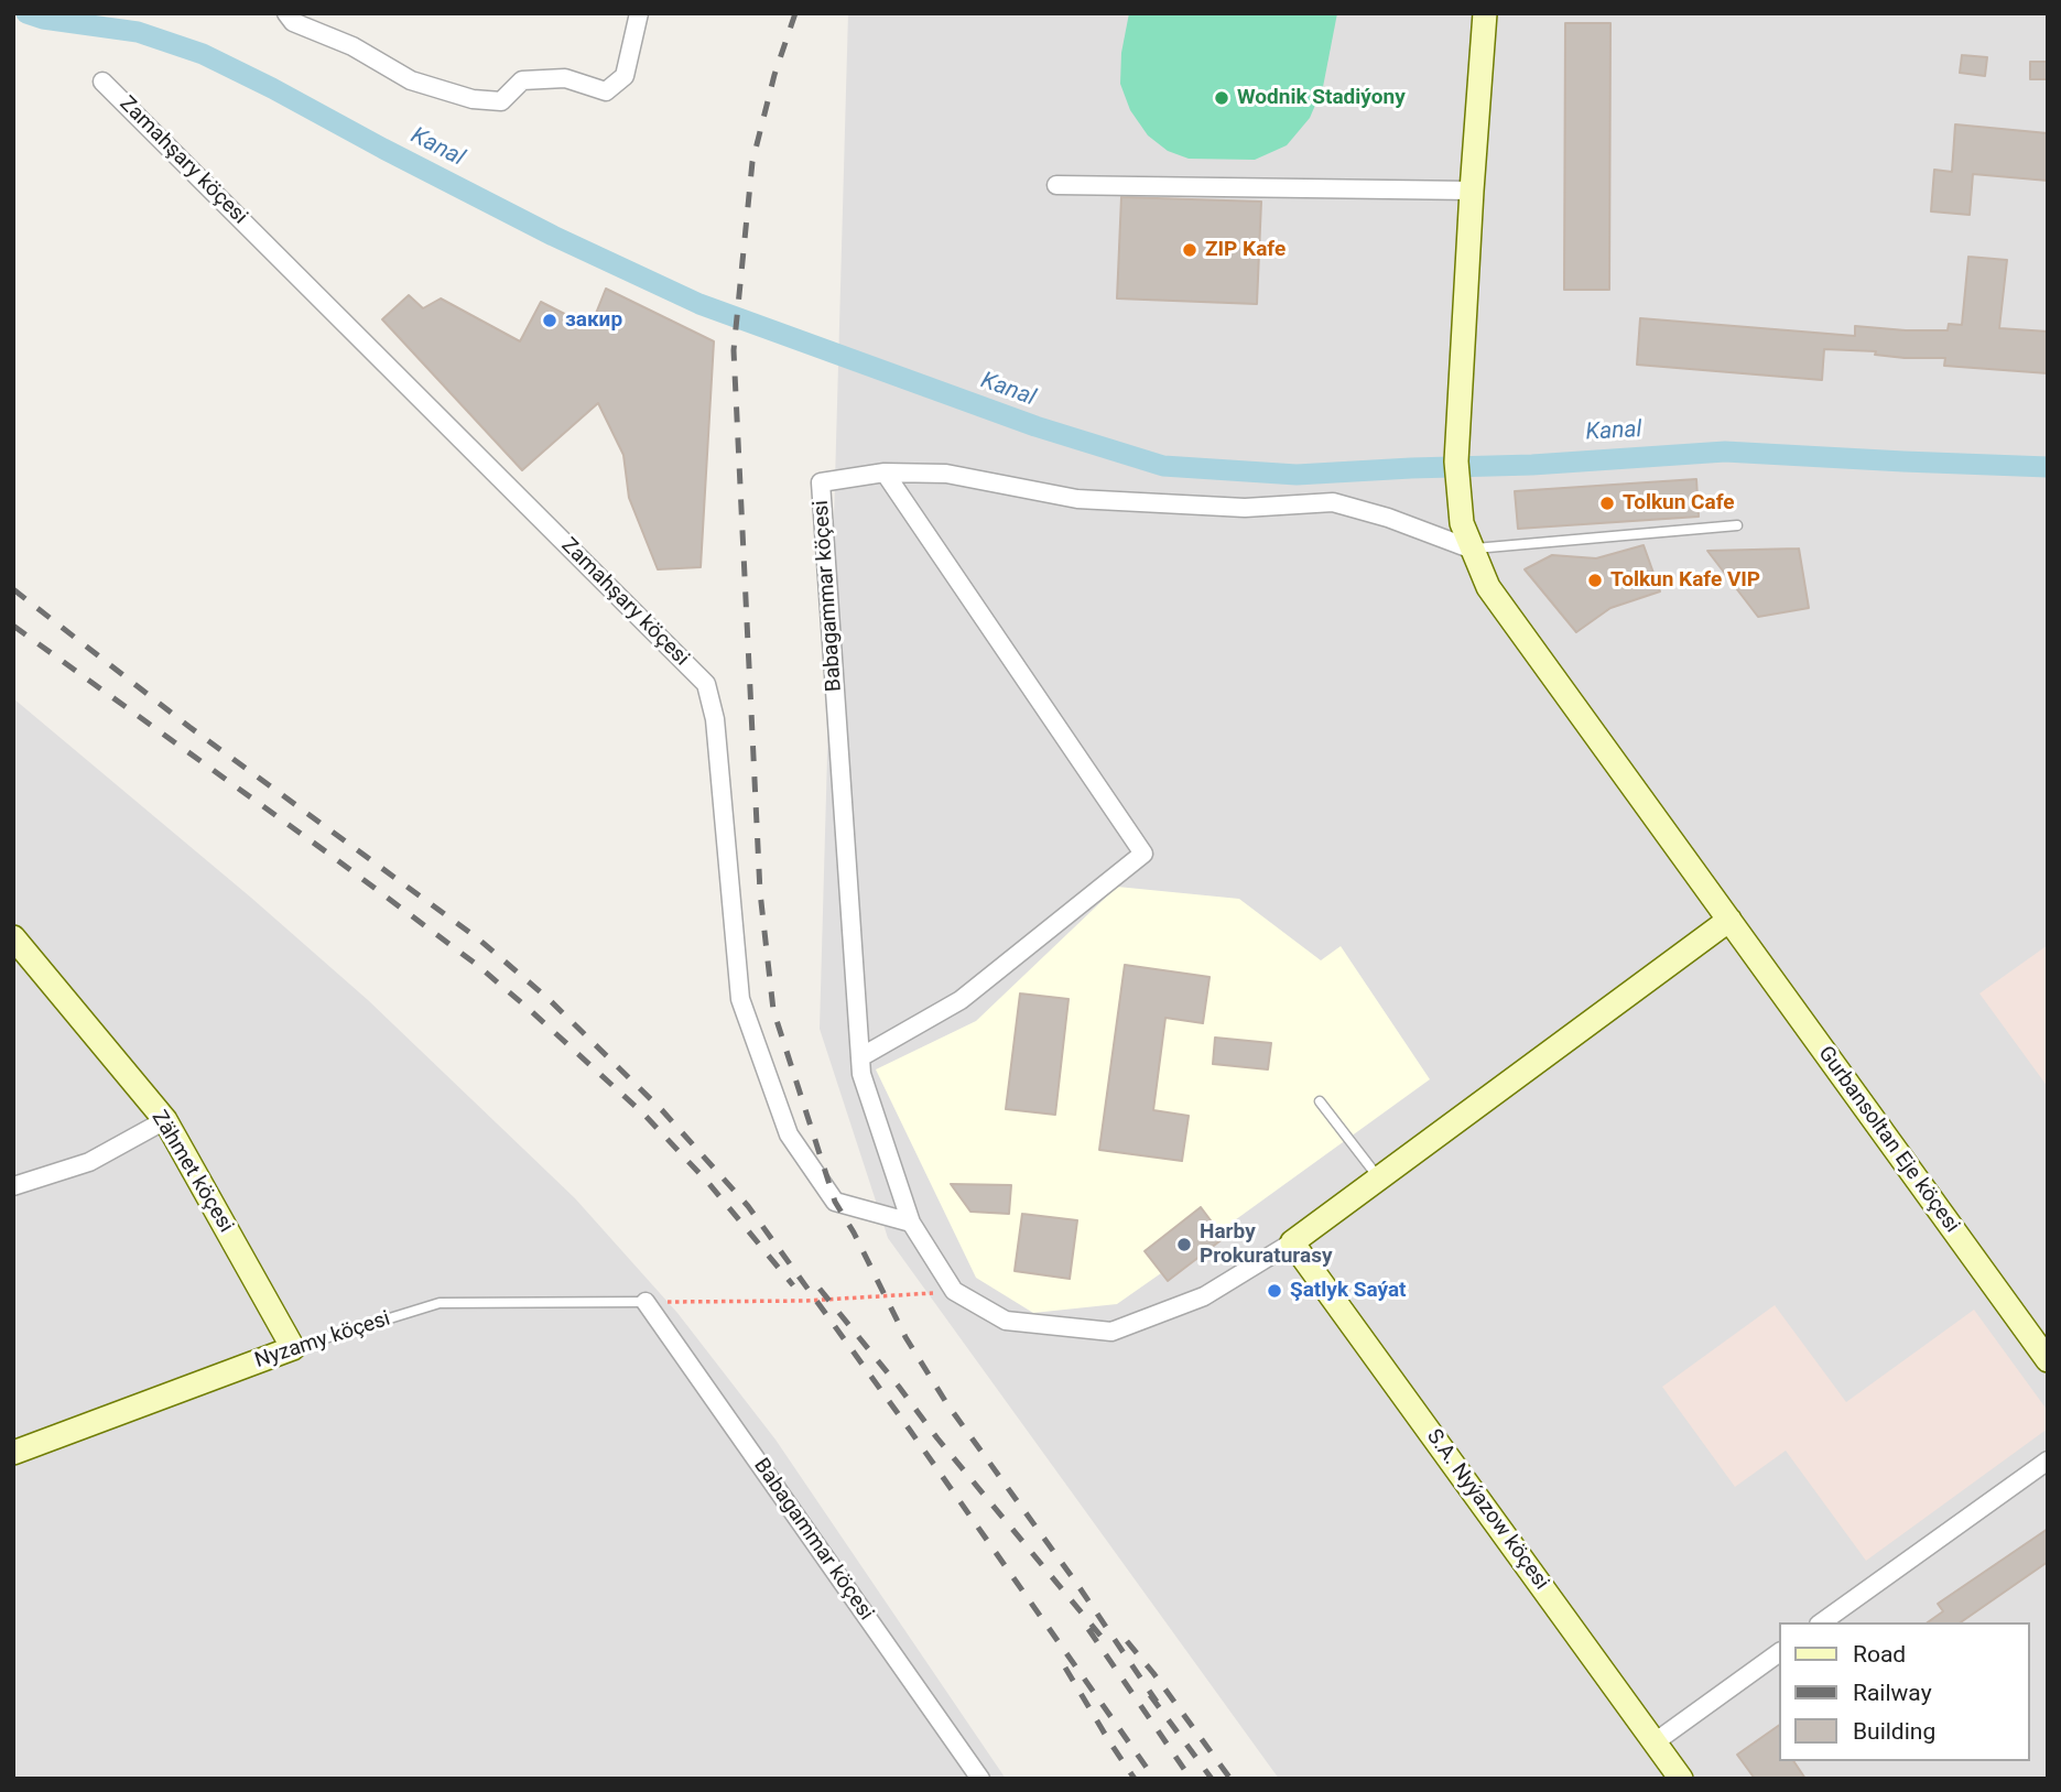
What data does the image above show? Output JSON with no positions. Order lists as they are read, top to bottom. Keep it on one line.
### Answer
{"streets":{"street":["Zamahşary köçesi","Babagammar köçesi","Gurbansoltan Eje köçesi","Zähmet köçesi","Nyzamy köçesi","S.A. Nyýazow köçesi"]},"crossings":[["Zamahşary köçesi","Babagammar köçesi"],["Babagammar köçesi","Gurbansoltan Eje köçesi"],["Babagammar köçesi","Nyzamy köçesi"],["Babagammar köçesi","S.A. Nyýazow köçesi"],["Zähmet köçesi","Nyzamy köçesi"]],"water":["Kanal"],"places":["Wodnik Stadiýony","ZIP Kafe","закир","Tolkun Cafe","Tolkun Kafe VIP","Harby Prokuraturasy","Şatlyk Saýat"],"legend":["Road","Railway","Building"]}
